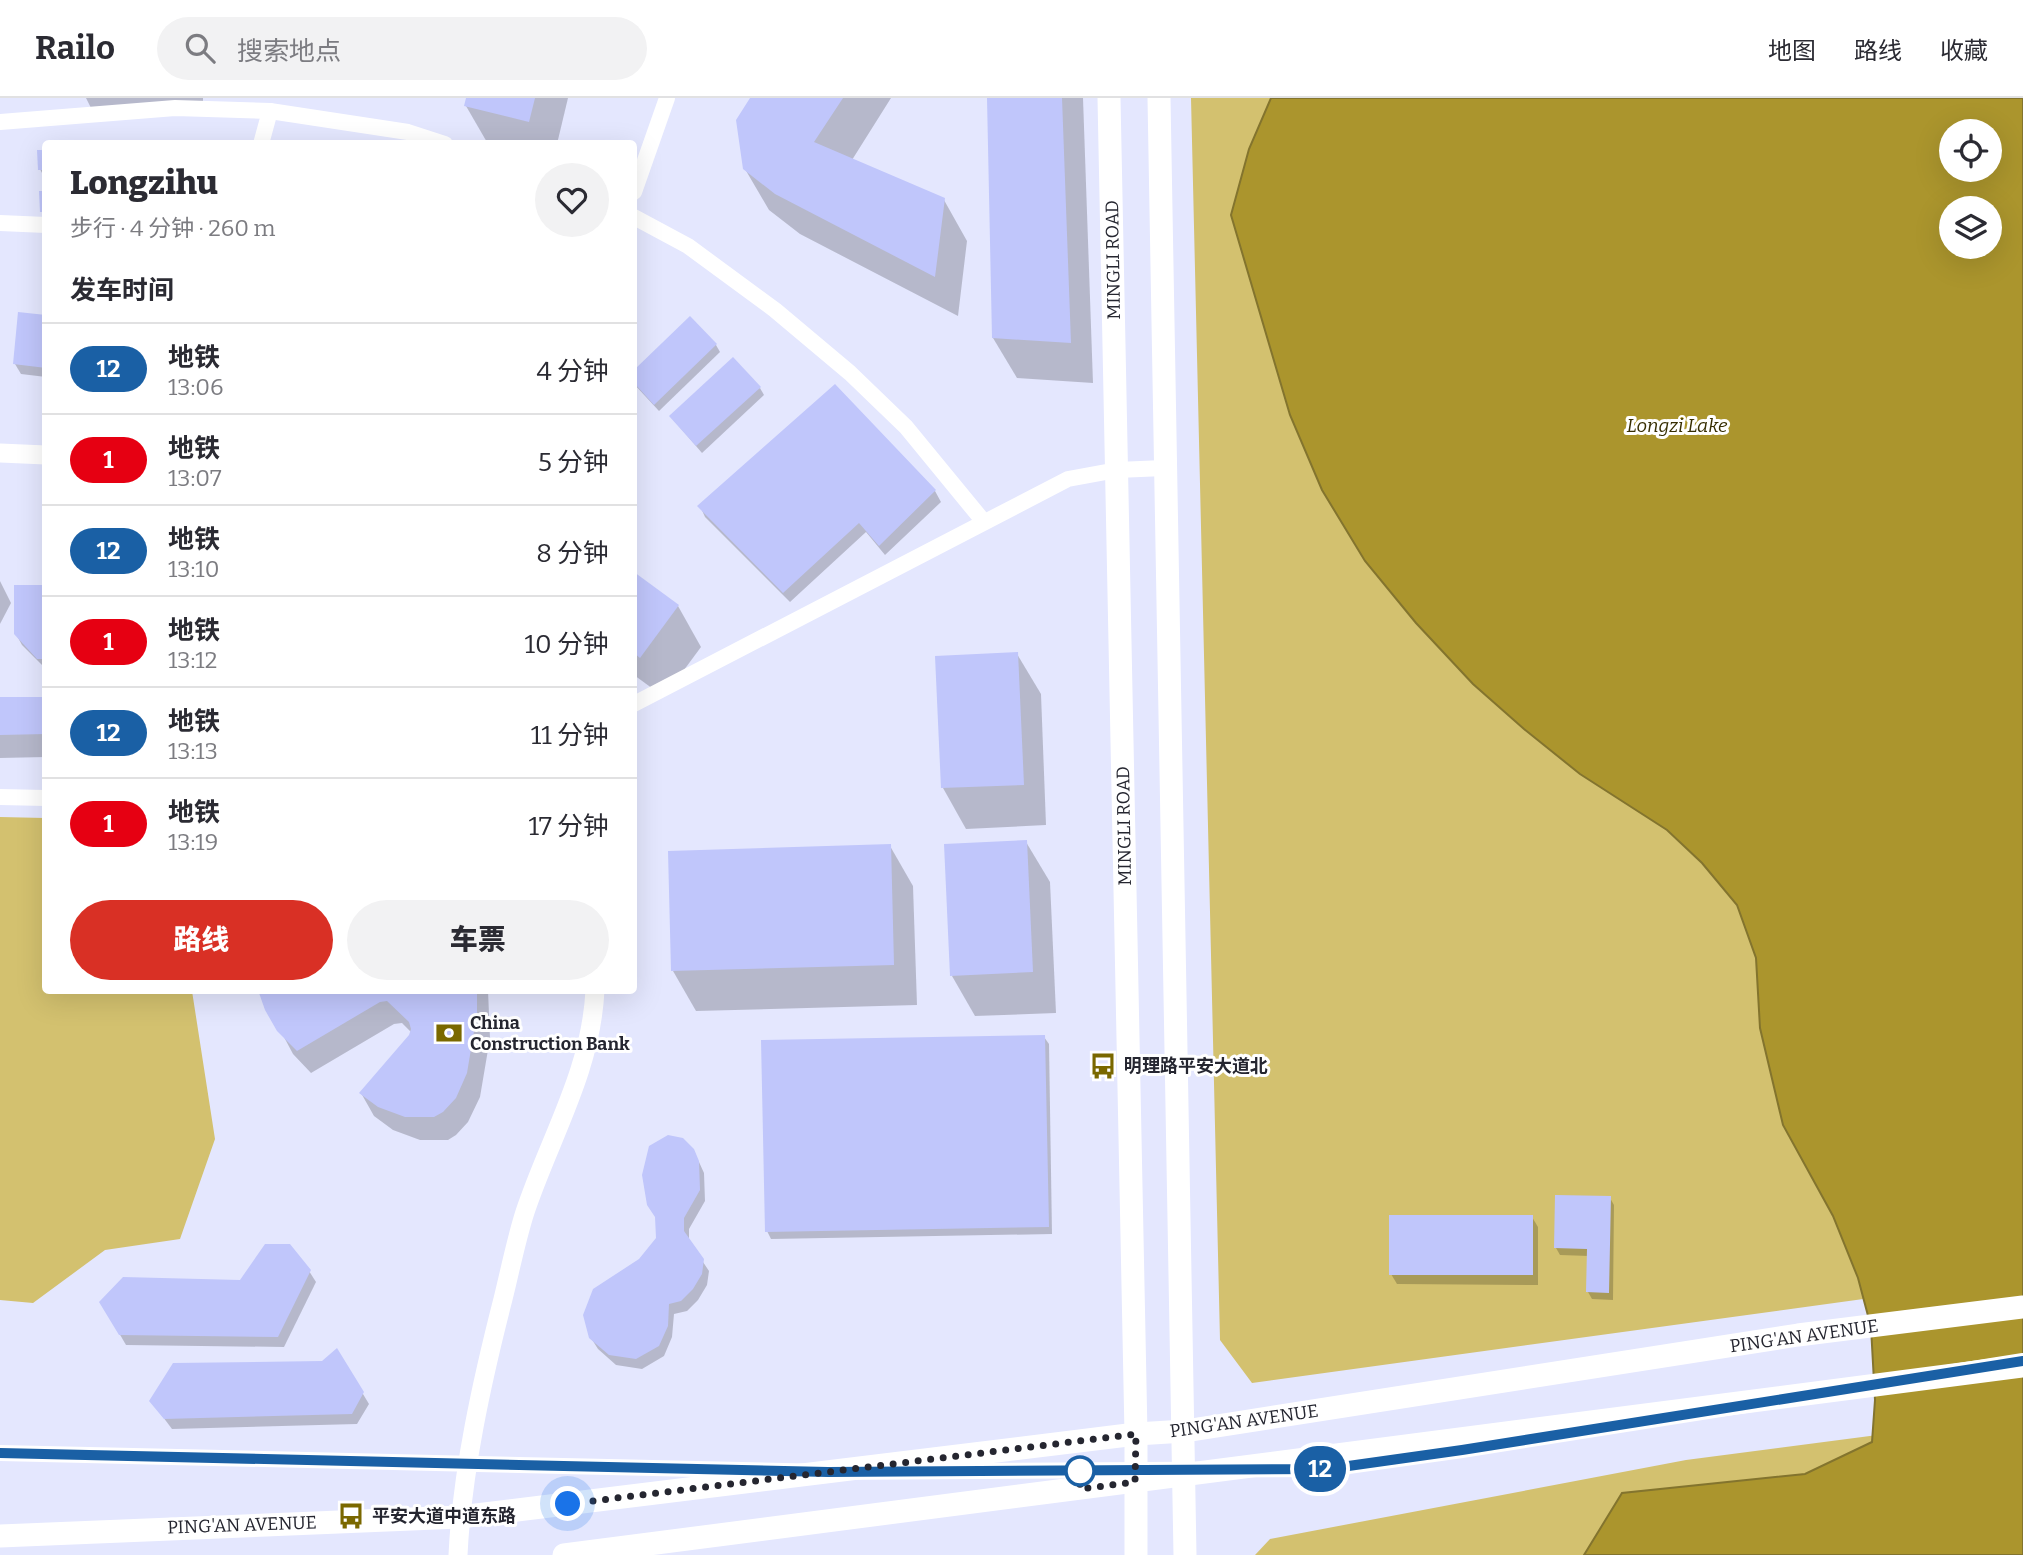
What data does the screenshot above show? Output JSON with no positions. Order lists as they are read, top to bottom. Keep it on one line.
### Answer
{"streets":{"main road":["MINGLI ROAD","PING'AN AVENUE"]},"crossings":[["MINGLI ROAD","PING'AN AVENUE"]],"water":["Longzi Lake"],"places":{"bank":["China Construction Bank"],"bus stop":["明理路平安大道北","平安大道中道东路"]},"lines":["metro line 12"],"page":{"header":"Railo","search":"搜索地点","nav":["地图","路线","收藏"],"on_map":"12","heading":[["Longzihu","步行 · 4 分钟 · 260 m"],"发车时间"],"list":[{"mark":"12","name":"地铁","note":"13:06","value":"4 分钟"},{"mark":"1","name":"地铁","note":"13:07","value":"5 分钟"},{"mark":"12","name":"地铁","note":"13:10","value":"8 分钟"},{"mark":"1","name":"地铁","note":"13:12","value":"10 分钟"},{"mark":"12","name":"地铁","note":"13:13","value":"11 分钟"},{"mark":"1","name":"地铁","note":"13:19","value":"17 分钟"}],"buttons":["路线","车票"]}}
